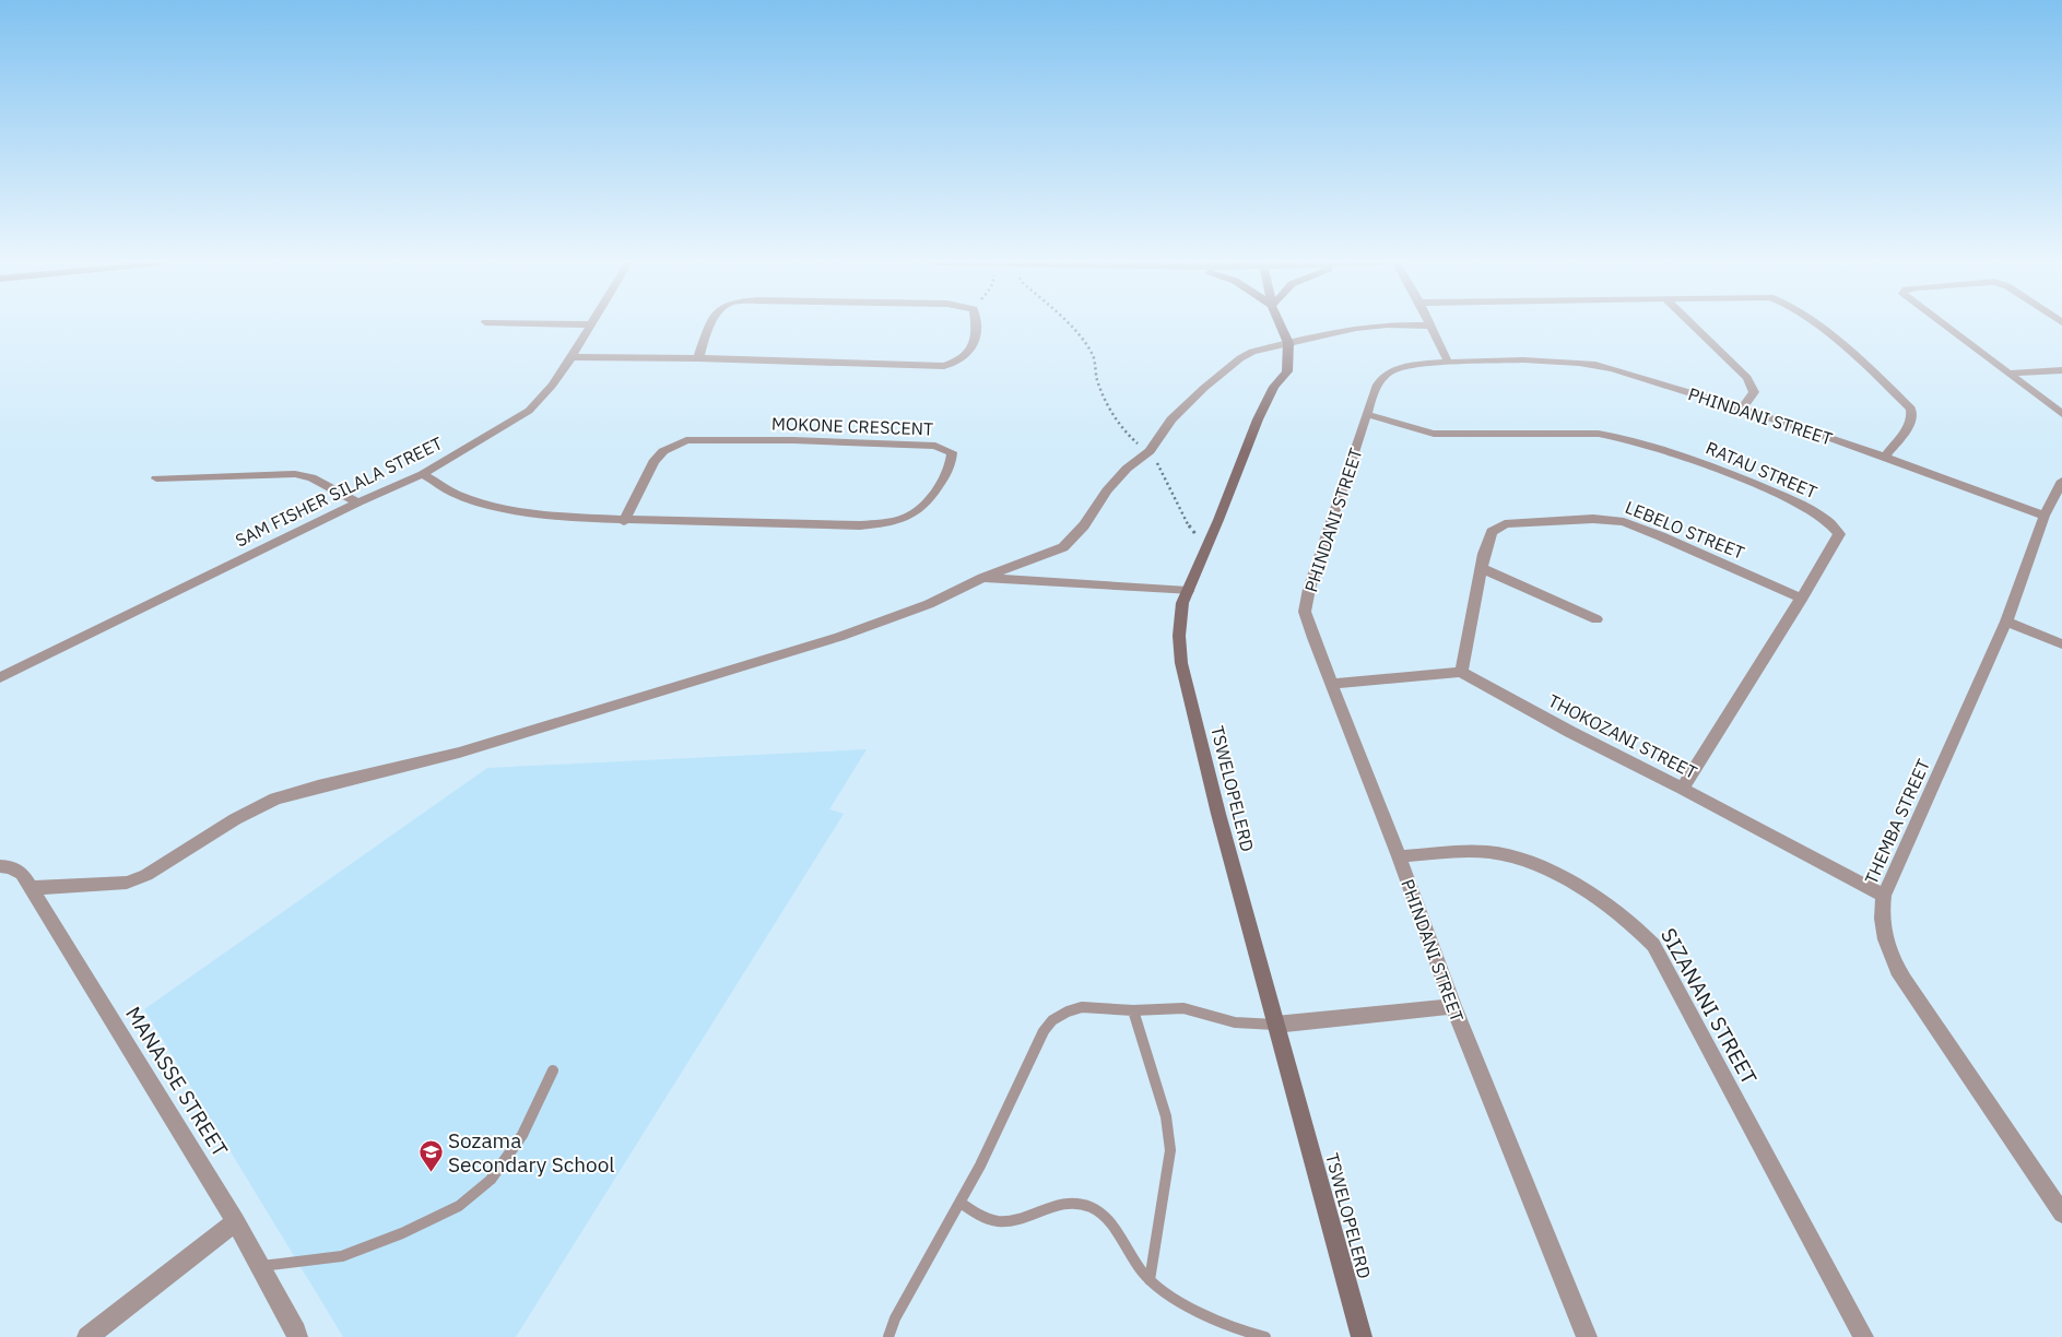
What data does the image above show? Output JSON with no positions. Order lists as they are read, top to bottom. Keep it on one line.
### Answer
{"streets":{"street":["PHINDANI STREET","MOKONE CRESCENT","RATAU STREET","SAM FISHER SILALA STREET","LEBELO STREET","THOKOZANI STREET","TSWELOPELERD","THEMBA STREET","SIZANANI STREET","MANASSE STREET"]},"crossings":[["PHINDANI STREET","RATAU STREET"],["PHINDANI STREET","THEMBA STREET"],["PHINDANI STREET","SIZANANI STREET"],["MOKONE CRESCENT","SAM FISHER SILALA STREET"],["RATAU STREET","LEBELO STREET"],["RATAU STREET","THOKOZANI STREET"],["LEBELO STREET","THOKOZANI STREET"],["THOKOZANI STREET","THEMBA STREET"]],"places":{"school or university":["Sozama Secondary School"]}}
